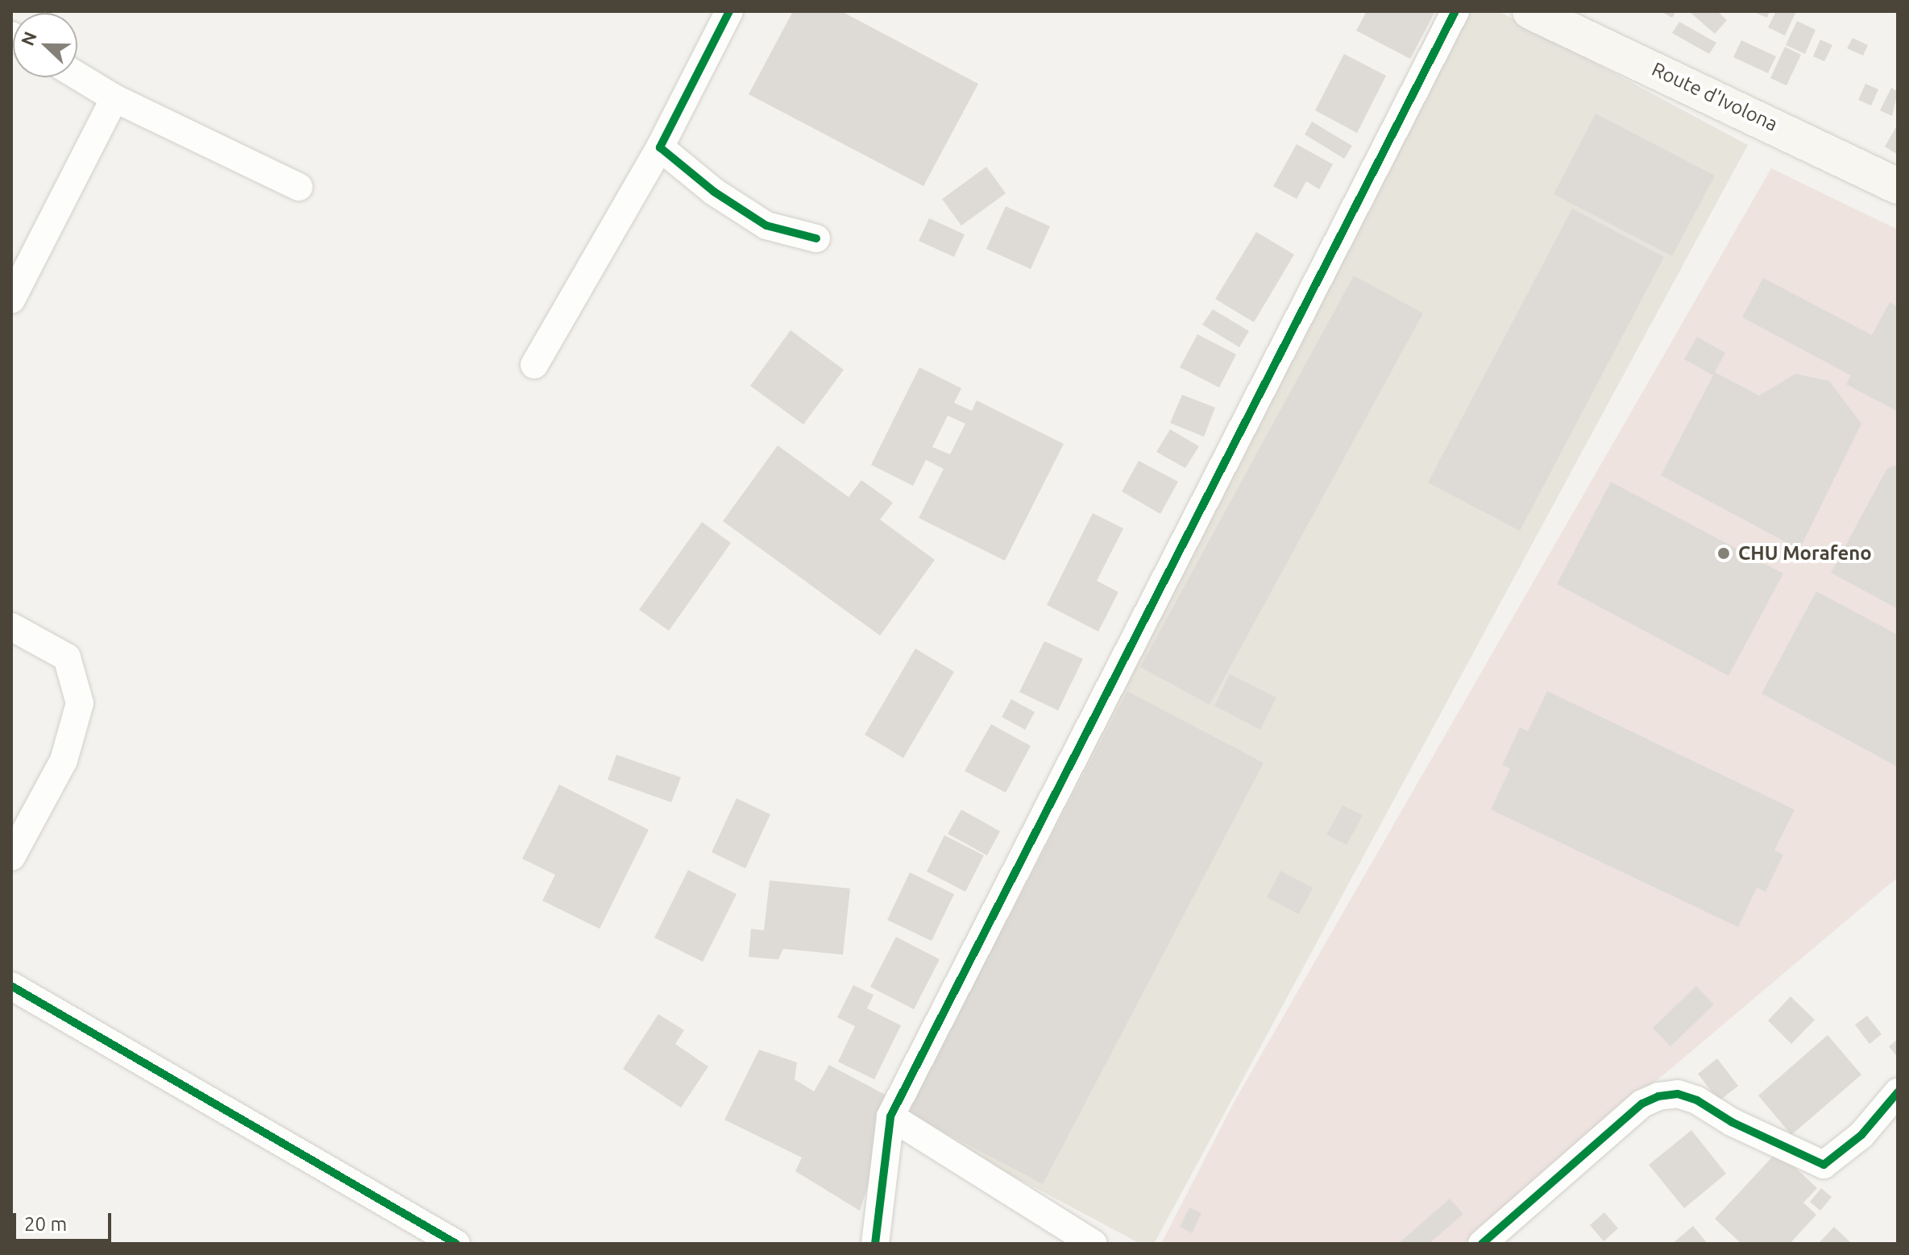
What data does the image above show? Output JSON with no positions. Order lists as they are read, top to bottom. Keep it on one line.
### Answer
{"streets":{"main road":["Route d'Ivolona"]},"places":["CHU Morafeno"],"scale_bar":"20 m","north":"left"}
